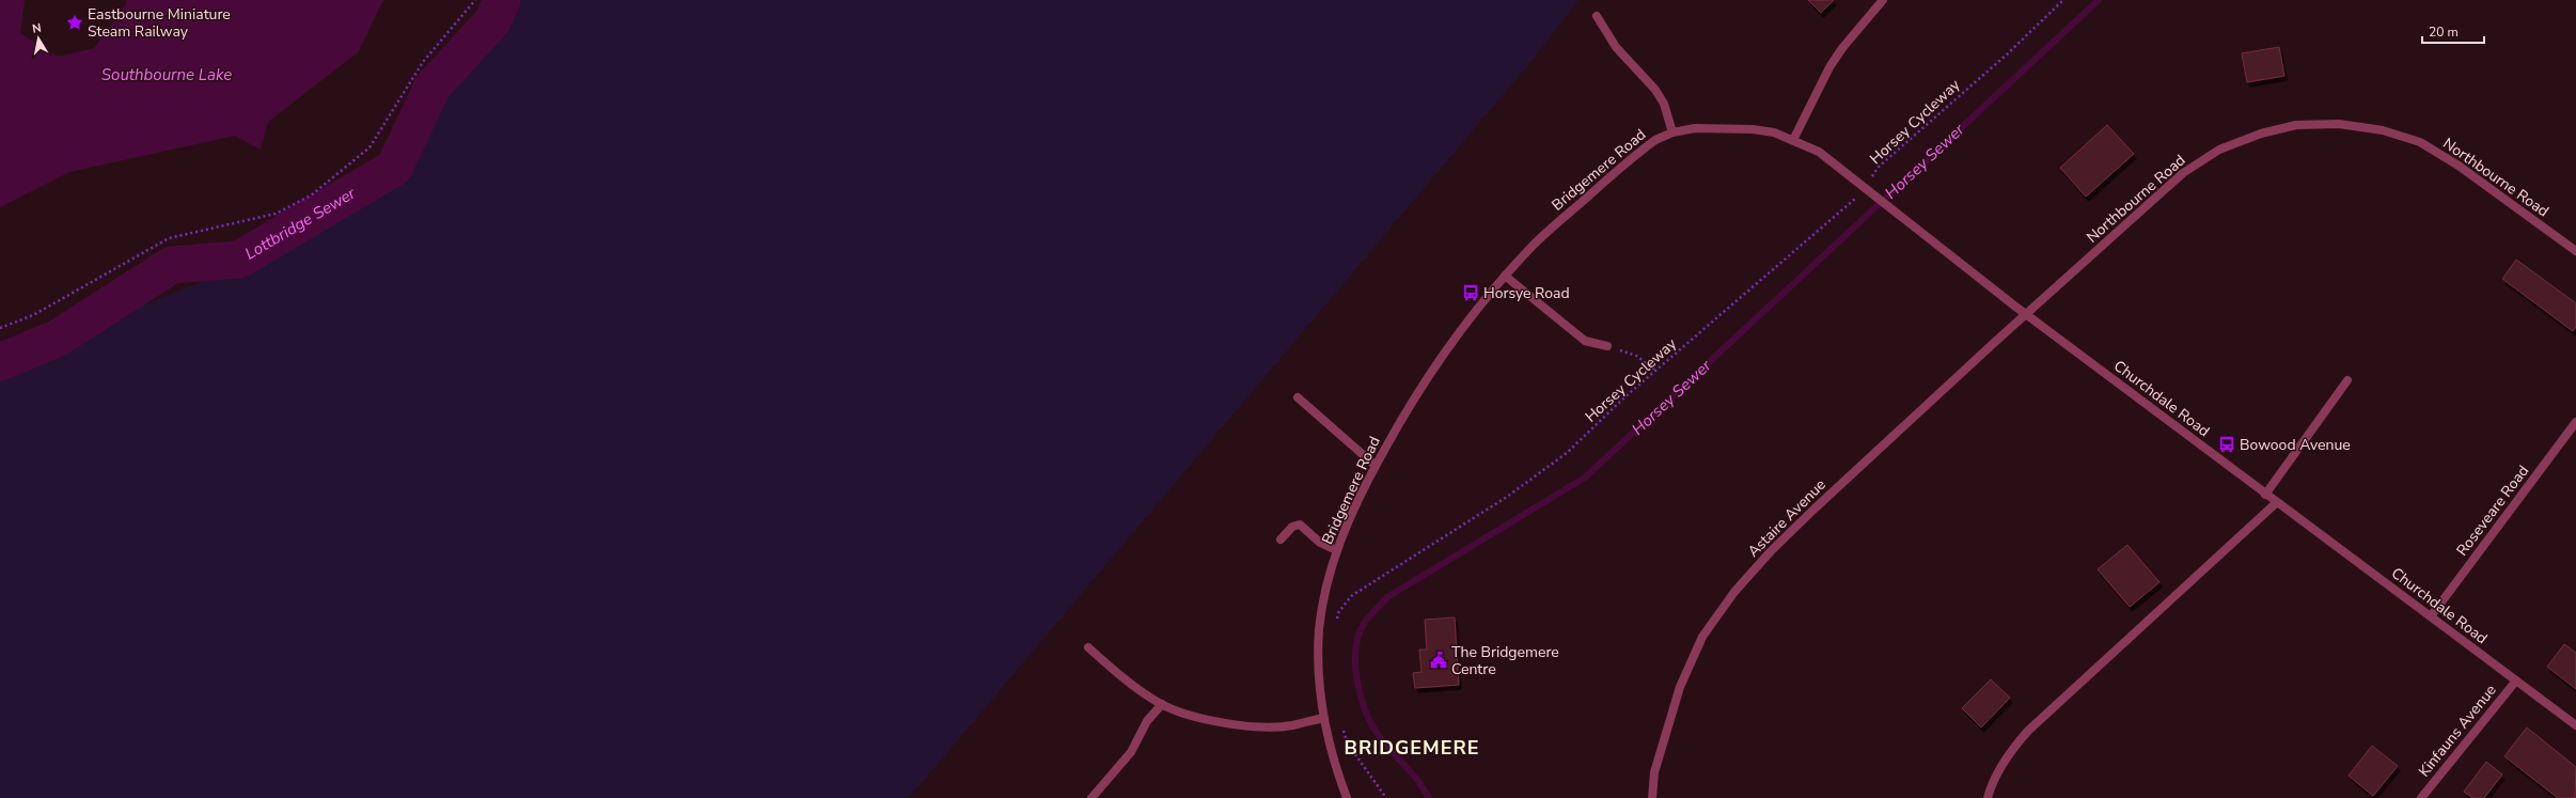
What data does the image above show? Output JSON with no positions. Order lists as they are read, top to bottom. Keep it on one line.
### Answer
{"streets":{"street":["Bridgemere Road","Northbourne Road","Churchdale Road","Roseveare Road","Astaire Avenue","Kinfauns Avenue"],"path":["Horsey Cycleway"]},"crossings":[["Horsey Cycleway","Churchdale Road"],["Bridgemere Road","Churchdale Road"],["Northbourne Road","Churchdale Road"],["Northbourne Road","Astaire Avenue"],["Churchdale Road","Roseveare Road"],["Churchdale Road","Astaire Avenue"],["Churchdale Road","Kinfauns Avenue"]],"districts":["BRIDGEMERE"],"water":["Southbourne Lake","Horsey Sewer","Lottbridge Sewer"],"places":{"place":["Eastbourne Miniature Steam Railway"],"bus stop":["Horsye Road","Bowood Avenue"],"public building":["The Bridgemere Centre"]},"scale_bar":"20 m","north":"top"}
